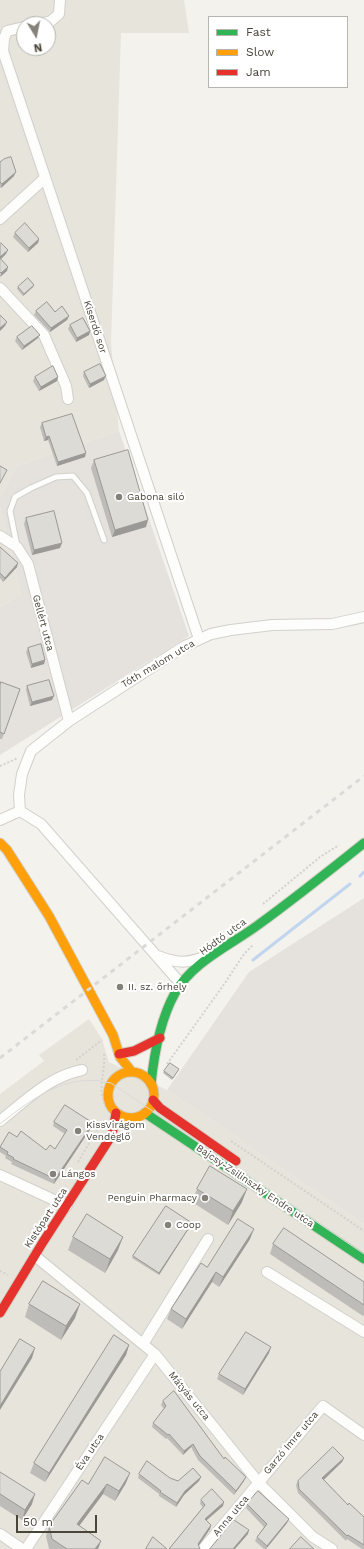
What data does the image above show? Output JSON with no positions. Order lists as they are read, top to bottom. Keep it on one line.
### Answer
{"streets":{"street":["Kiserdő sor","Gellért utca","Tóth malom utca","Hódtó utca","Bajcsy-Zsilinszky Endre utca","Kistópart utca","Mátyás utca","Garzó Imre utca","Éva utca","Anna utca"]},"crossings":[["Kiserdő sor","Tóth malom utca"],["Gellért utca","Tóth malom utca"],["Hódtó utca","Bajcsy-Zsilinszky Endre utca"],["Hódtó utca","Kistópart utca"],["Bajcsy-Zsilinszky Endre utca","Kistópart utca"],["Kistópart utca","Mátyás utca"],["Mátyás utca","Garzó Imre utca"],["Mátyás utca","Éva utca"],["Mátyás utca","Anna utca"],["Garzó Imre utca","Anna utca"]],"places":["Gabona siló","II. sz. őrhely","KissVirágom Vendéglő","Lángos","Penguin Pharmacy","Coop"],"legend":["Fast","Slow","Jam"],"scale_bar":"50 m","north":"bottom"}
